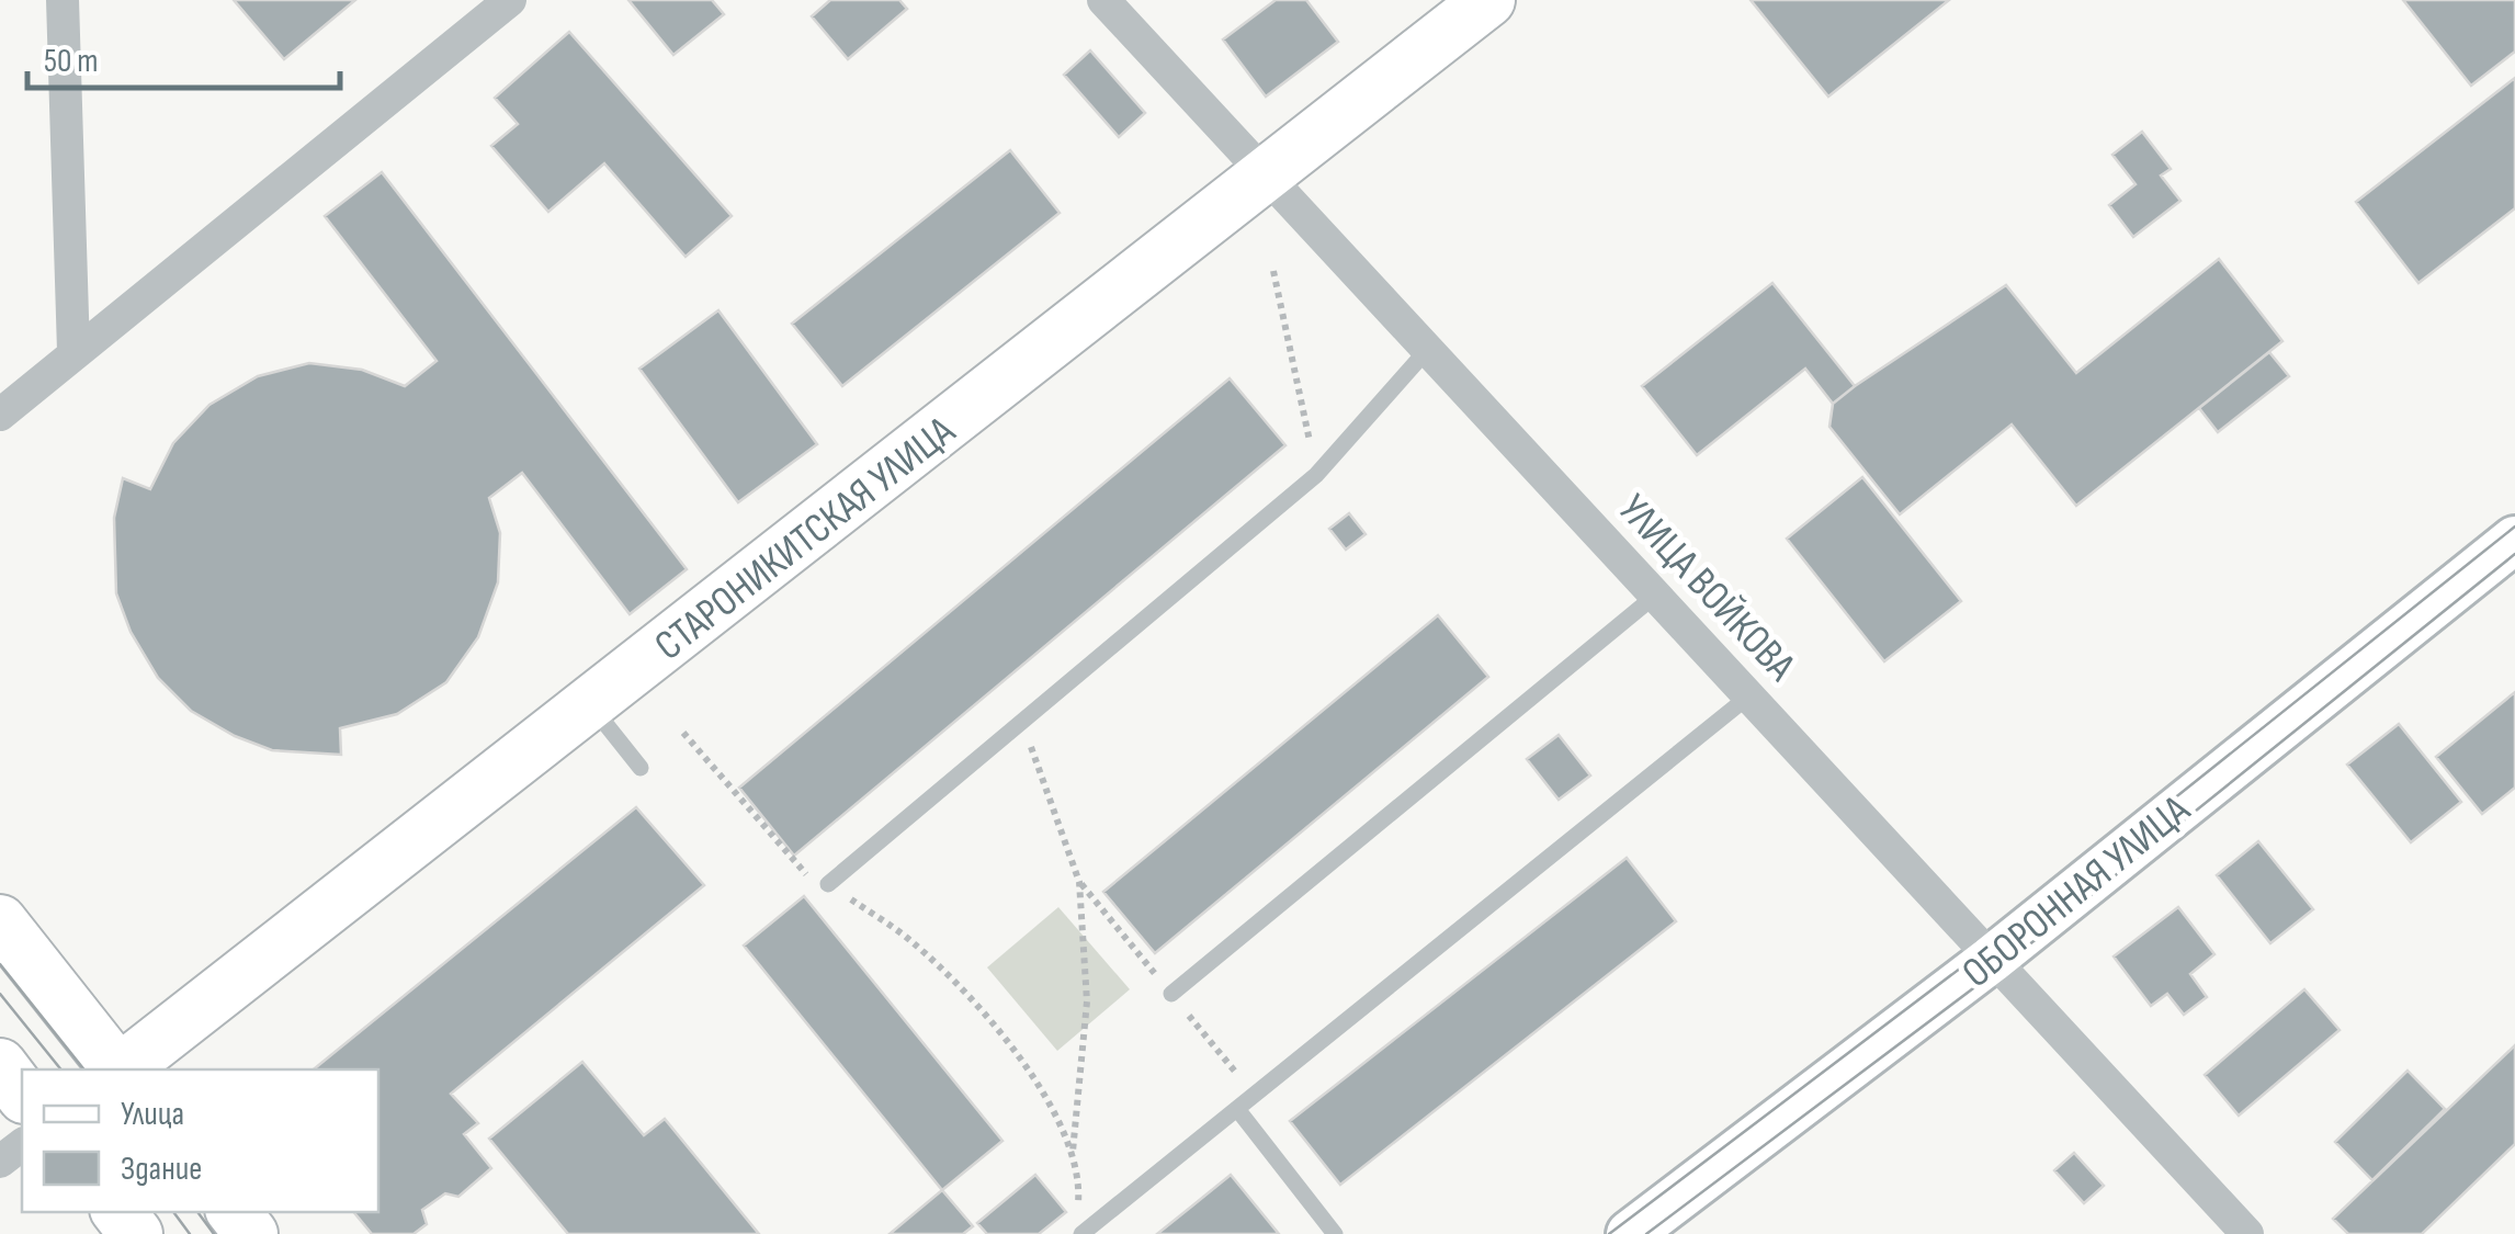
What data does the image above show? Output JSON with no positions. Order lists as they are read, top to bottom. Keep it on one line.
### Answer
{"streets":{"main road":["СТАРОНИКИТСКАЯ УЛИЦА","ОБОРОННАЯ УЛИЦА"],"street":["УЛИЦА ВОЙКОВА"]},"crossings":[["СТАРОНИКИТСКАЯ УЛИЦА","УЛИЦА ВОЙКОВА"],["УЛИЦА ВОЙКОВА","ОБОРОННАЯ УЛИЦА"]],"legend":["Улица","Здание"],"scale_bar":"50 m"}
